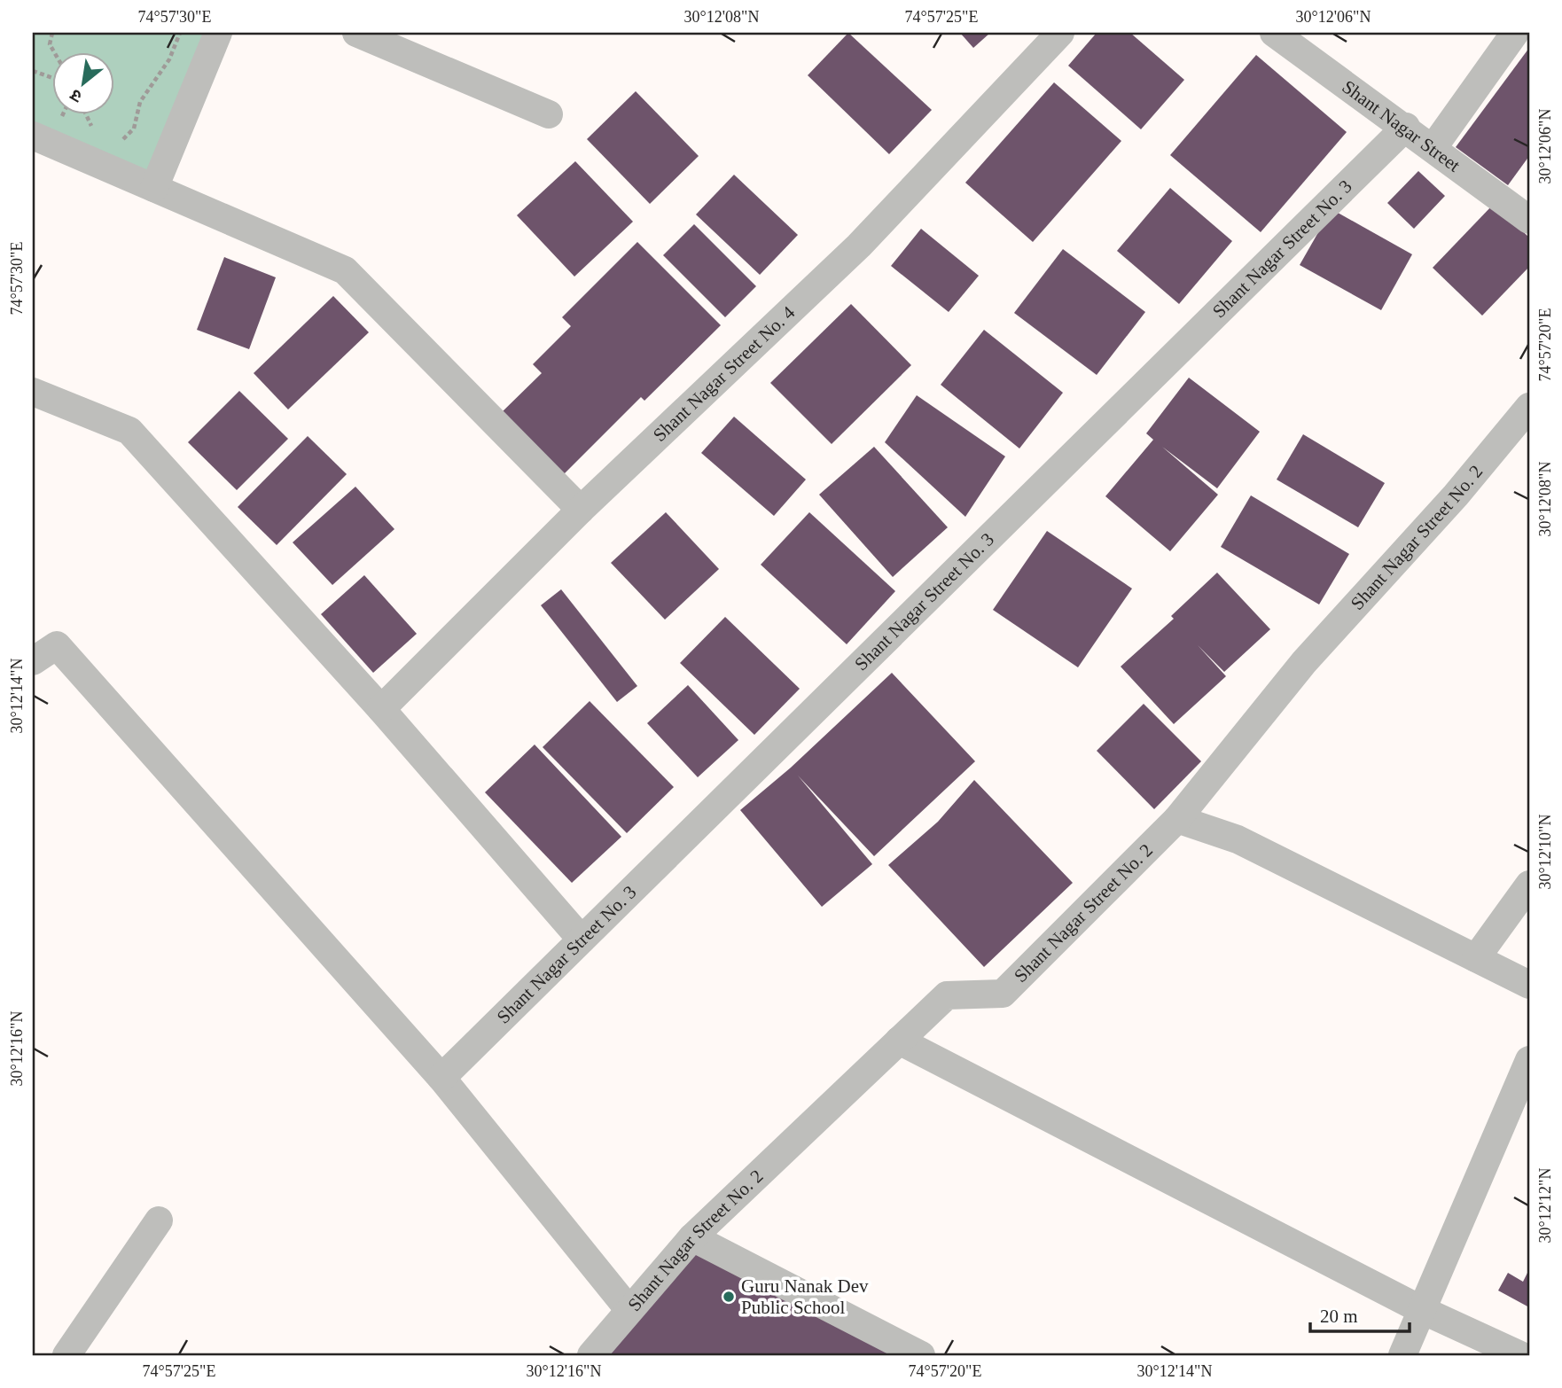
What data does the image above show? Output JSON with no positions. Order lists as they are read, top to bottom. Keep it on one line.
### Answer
{"streets":{"street":["Shant Nagar Street","Shant Nagar Street No. 3","Shant Nagar Street No. 4","Shant Nagar Street No. 2"]},"crossings":[["Shant Nagar Street","Shant Nagar Street No. 3"]],"places":["Guru Nanak Dev Public School"],"scale_bar":"20 m","north":"bottom left","coordinates":["74°57'30\"E","30°12'08\"N","74°57'25\"E","30°12'06\"N","74°57'20\"E","30°12'14\"N","30°12'10\"N","30°12'16\"N","30°12'12\"N"]}
